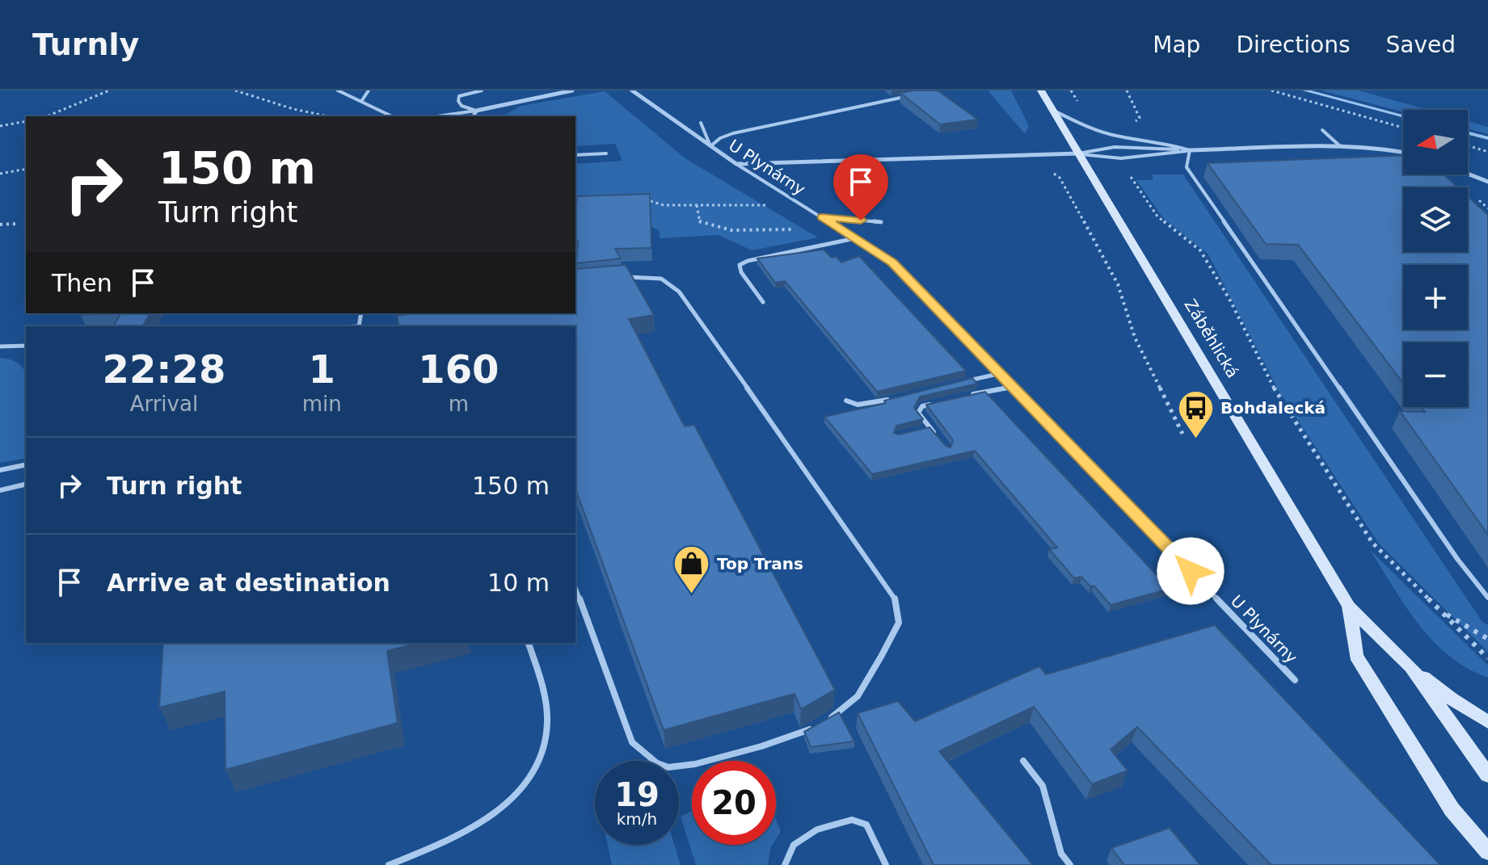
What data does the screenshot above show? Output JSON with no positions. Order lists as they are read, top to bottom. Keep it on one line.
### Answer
{"streets":{"street":["U Plynárny","Záběhlická"]},"places":{"bus stop":["Bohdalecká"],"shop":["Top Trans"]},"north":"left","page":{"header":"Turnly","nav":["Map","Directions","Saved"],"map_buttons":["+","−"],"turn":["150 m","Turn right"],"then":"Then","eta":["22:28","Arrival","1","min","160","m"],"list":[{"name":"Turn right","value":"150 m"},{"name":"Arrive at destination","value":"10 m"}],"speed":"19 km/h","limit":"20"}}
